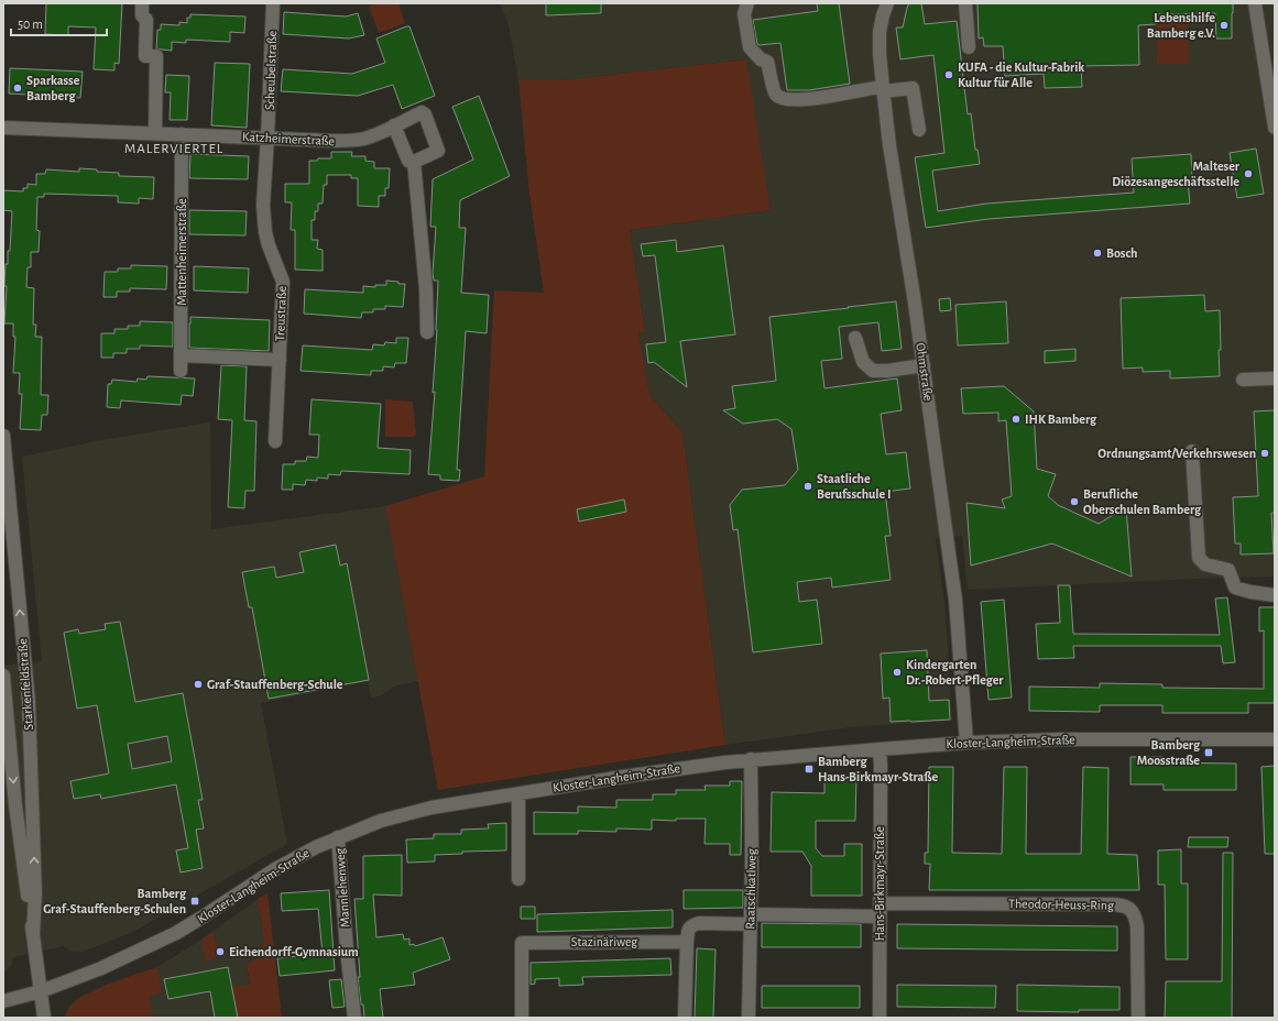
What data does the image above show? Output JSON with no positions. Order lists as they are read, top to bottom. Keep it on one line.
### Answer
{"streets":{"street":["Scheubelstraße","Katzheimerstraße","Mattenheimerstraße","Treustraße","Ohmstraße","Starkenfeldstraße","Kloster-Langheim-Straße","Hans-Birkmayr-Straße","Mannlehenweg","Raatschkatlweg","Theodor-Heuss-Ring","Stazinäriweg"]},"crossings":[["Scheubelstraße","Katzheimerstraße"],["Scheubelstraße","Treustraße"],["Katzheimerstraße","Mattenheimerstraße"],["Katzheimerstraße","Treustraße"],["Ohmstraße","Kloster-Langheim-Straße"],["Starkenfeldstraße","Kloster-Langheim-Straße"],["Kloster-Langheim-Straße","Hans-Birkmayr-Straße"],["Kloster-Langheim-Straße","Mannlehenweg"],["Kloster-Langheim-Straße","Raatschkatlweg"],["Hans-Birkmayr-Straße","Theodor-Heuss-Ring"]],"districts":["MALERVIERTEL"],"places":{"other":["Lebenshilfe Bamberg e.V.","KUFA - die Kultur-Fabrik Kultur für Alle","Sparkasse Bamberg","Malteser Diözesangeschäftsstelle","Bosch","IHK Bamberg","Ordnungsamt/Verkehrswesen","Staatliche Berufsschule I","Berufliche Oberschulen Bamberg","Kindergarten Dr.-Robert-Pfleger","Graf-Stauffenberg-Schule","Eichendorff-Gymnasium"],"transit":["Bamberg Moosstraße","Bamberg Hans-Birkmayr-Straße","Bamberg Graf-Stauffenberg-Schulen"]},"scale_bar":"50 m"}
